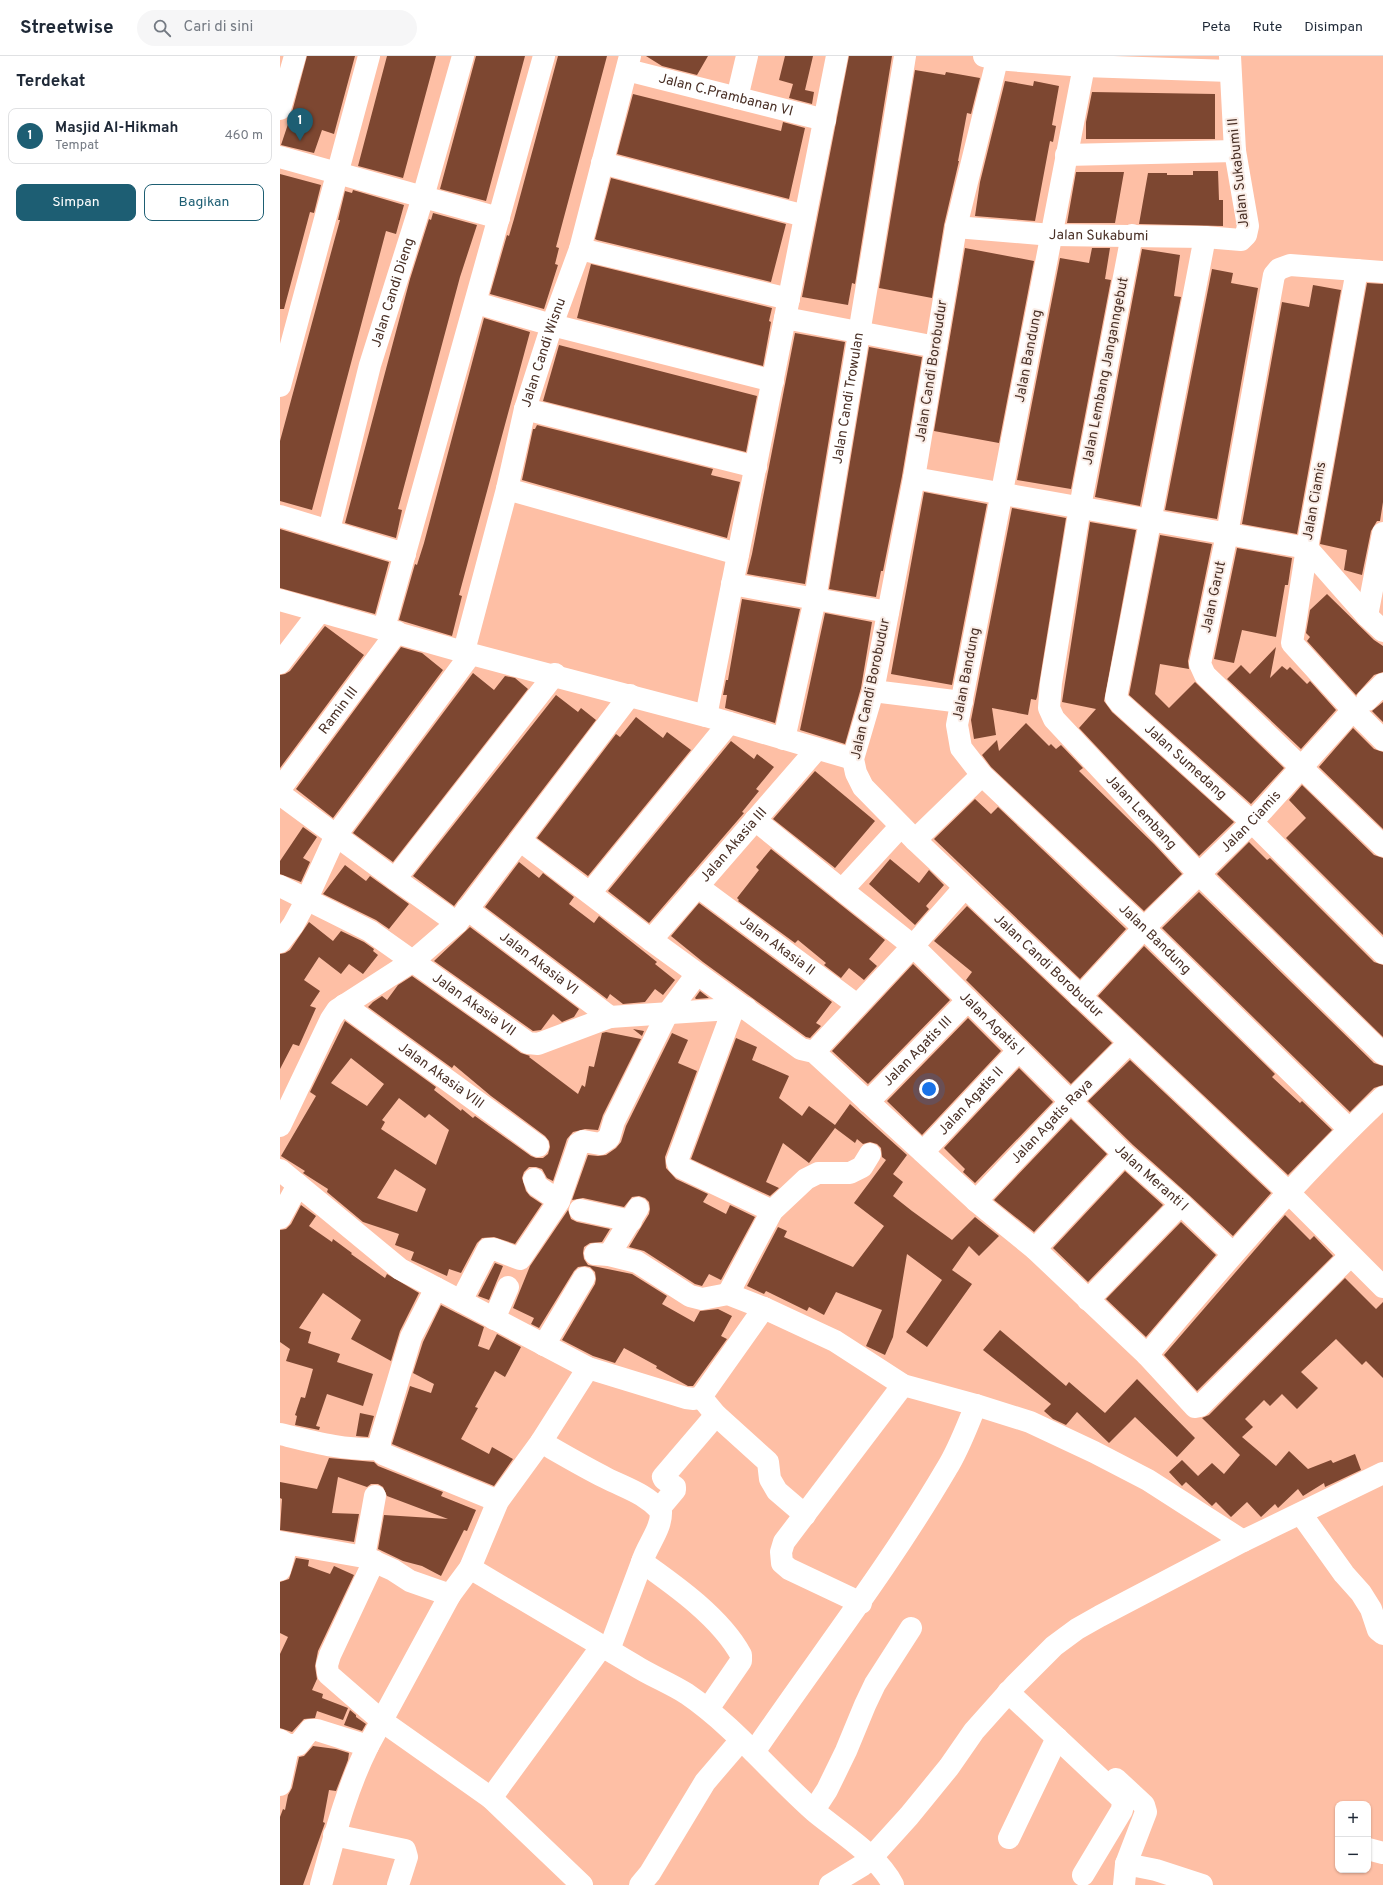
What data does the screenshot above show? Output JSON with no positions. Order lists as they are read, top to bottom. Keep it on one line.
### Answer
{"streets":{"street":["Jalan C.Prambanan VI","Jalan Sukabumi ll","Jalan Sukabumi","Jalan Candi Dieng","Jalan Candi Wisnu","Jalan Bandung","Jalan Candi Borobudur","Jalan Lembang Janganngebut","Jalan Candi Trowulan","Jalan Ciamis","Jalan Garut","Ramin III","Jalan Sumedang","Jalan Lembang","Jalan Akasia III","Jalan Akasia II","Jalan Akasia VI","Jalan Akasia VII","Jalan Agatis I","Jalan Agatis III","Jalan Akasia VIII","Jalan Agatis II","Jalan Agatis Raya","Jalan Meranti I"]},"crossings":[["Jalan C.Prambanan VI","Jalan Candi Wisnu"],["Jalan Sukabumi ll","Jalan Sukabumi"],["Jalan Sukabumi","Jalan Bandung"],["Jalan Sukabumi","Jalan Candi Borobudur"],["Jalan Sukabumi","Jalan Lembang Janganngebut"],["Jalan Bandung","Jalan Ciamis"],["Jalan Candi Borobudur","Jalan Ciamis"],["Jalan Candi Borobudur","Jalan Agatis Raya"],["Jalan Lembang Janganngebut","Jalan Lembang"],["Jalan Ciamis","Jalan Garut"],["Jalan Ciamis","Jalan Sumedang"],["Jalan Ciamis","Jalan Lembang"],["Jalan Akasia III","Jalan Akasia II"],["Jalan Akasia III","Jalan Agatis I"],["Jalan Akasia VI","Jalan Akasia VII"],["Jalan Agatis I","Jalan Agatis III"],["Jalan Agatis I","Jalan Agatis II"],["Jalan Agatis I","Jalan Agatis Raya"],["Jalan Agatis I","Jalan Meranti I"],["Jalan Agatis Raya","Jalan Meranti I"]],"page":{"header":"Streetwise","search":"Cari di sini","nav":["Peta","Rute","Disimpan"],"heading":"Terdekat","list":[{"mark":"1","name":"Masjid Al-Hikmah","note":"Tempat","value":"460 m"}],"pins":"1","buttons":["Simpan","Bagikan"],"map_buttons":["+","−"]}}
